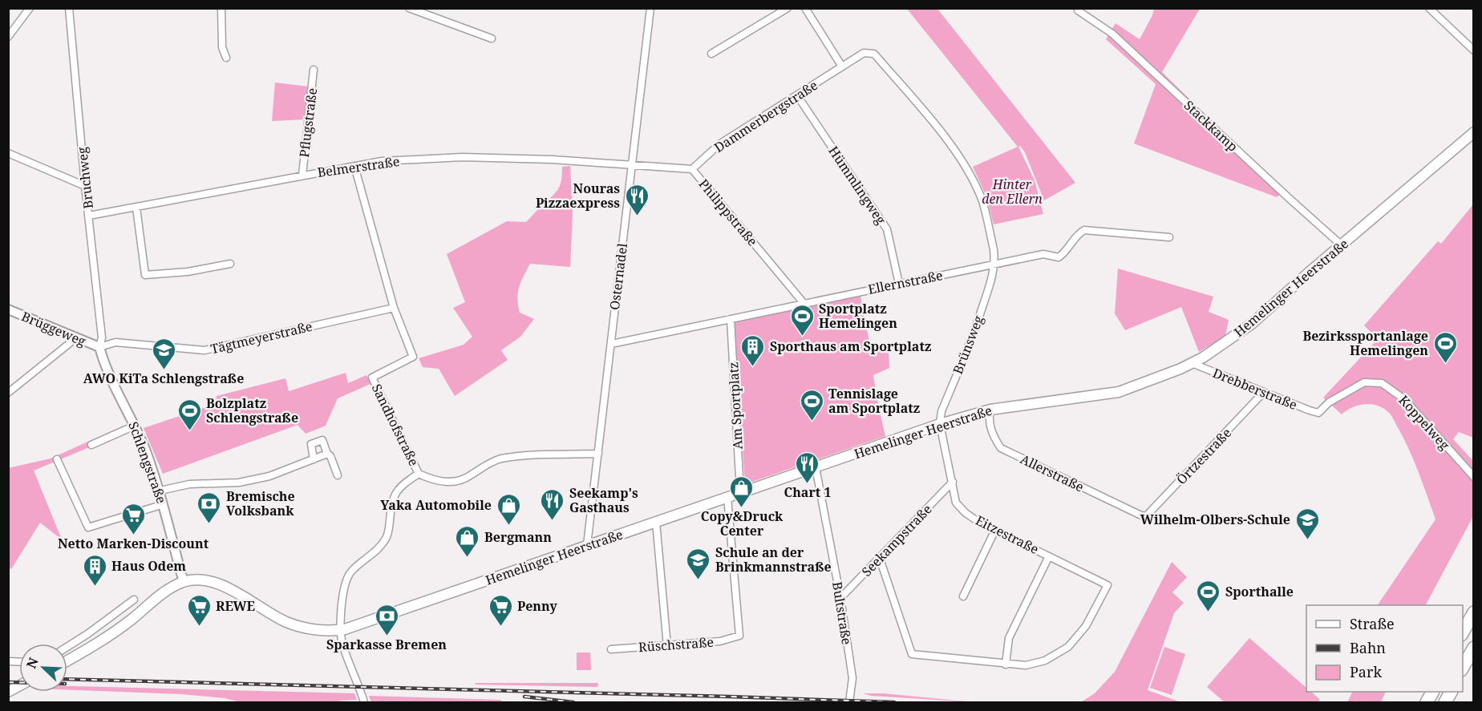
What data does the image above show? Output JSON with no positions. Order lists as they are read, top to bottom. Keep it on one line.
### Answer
{"streets":{"main road":["Hemelinger Heerstraße"],"street":["Dammerbergstraße","Pflugstraße","Stackkamp","Belmerstraße","Bruchweg","Hümmlingweg","Philippstraße","Osternadel","Ellernstraße","Brüggeweg","Tägtmeyerstraße","Brünsweg","Drebberstraße","Am Sportplatz","Koppelweg","Sandhofstraße","Örtzestraße","Schlengstraße","Allerstraße","Eitzestraße","Seekampstraße","Bultstraße","Rüschstraße"]},"crossings":[["Dammerbergstraße","Hümmlingweg"],["Dammerbergstraße","Philippstraße"],["Pflugstraße","Belmerstraße"],["Stackkamp","Hemelinger Heerstraße"],["Belmerstraße","Bruchweg"],["Belmerstraße","Philippstraße"],["Belmerstraße","Osternadel"],["Belmerstraße","Sandhofstraße"],["Bruchweg","Brüggeweg"],["Bruchweg","Tägtmeyerstraße"],["Bruchweg","Schlengstraße"],["Hümmlingweg","Ellernstraße"],["Philippstraße","Osternadel"],["Philippstraße","Ellernstraße"],["Osternadel","Ellernstraße"],["Osternadel","Hemelinger Heerstraße"],["Ellernstraße","Brünsweg"],["Ellernstraße","Am Sportplatz"],["Hemelinger Heerstraße","Brünsweg"],["Hemelinger Heerstraße","Drebberstraße"],["Hemelinger Heerstraße","Am Sportplatz"],["Hemelinger Heerstraße","Sandhofstraße"],["Hemelinger Heerstraße","Allerstraße"],["Hemelinger Heerstraße","Eitzestraße"],["Hemelinger Heerstraße","Bultstraße"],["Hemelinger Heerstraße","Rüschstraße"],["Brüggeweg","Tägtmeyerstraße"],["Brüggeweg","Schlengstraße"],["Tägtmeyerstraße","Sandhofstraße"],["Tägtmeyerstraße","Schlengstraße"],["Brünsweg","Eitzestraße"],["Drebberstraße","Koppelweg"],["Drebberstraße","Örtzestraße"],["Örtzestraße","Allerstraße"],["Eitzestraße","Seekampstraße"],["Seekampstraße","Bultstraße"]],"parks":["Hinter den Ellern"],"places":{"restaurant":["Nouras Pizzaexpress","Chart 1","Seekamp's Gasthaus"],"sports":["Sportplatz Hemelingen","Bezirkssportanlage Hemelingen","Tennislage am Sportplatz","Bolzplatz Schlengstraße","Sporthalle"],"building":["Sporthaus am Sportplatz","Haus Odem"],"school or university":["AWO KiTa Schlengstraße","Wilhelm-Olbers-Schule","Schule an der Brinkmannstraße"],"shop":["Copy&Druck Center","Yaka Automobile","Bergmann"],"bank":["Bremische Volksbank","Sparkasse Bremen"],"supermarket":["Netto Marken-Discount","REWE","Penny"]},"legend":["Straße","Bahn","Park"],"north":"top left"}
